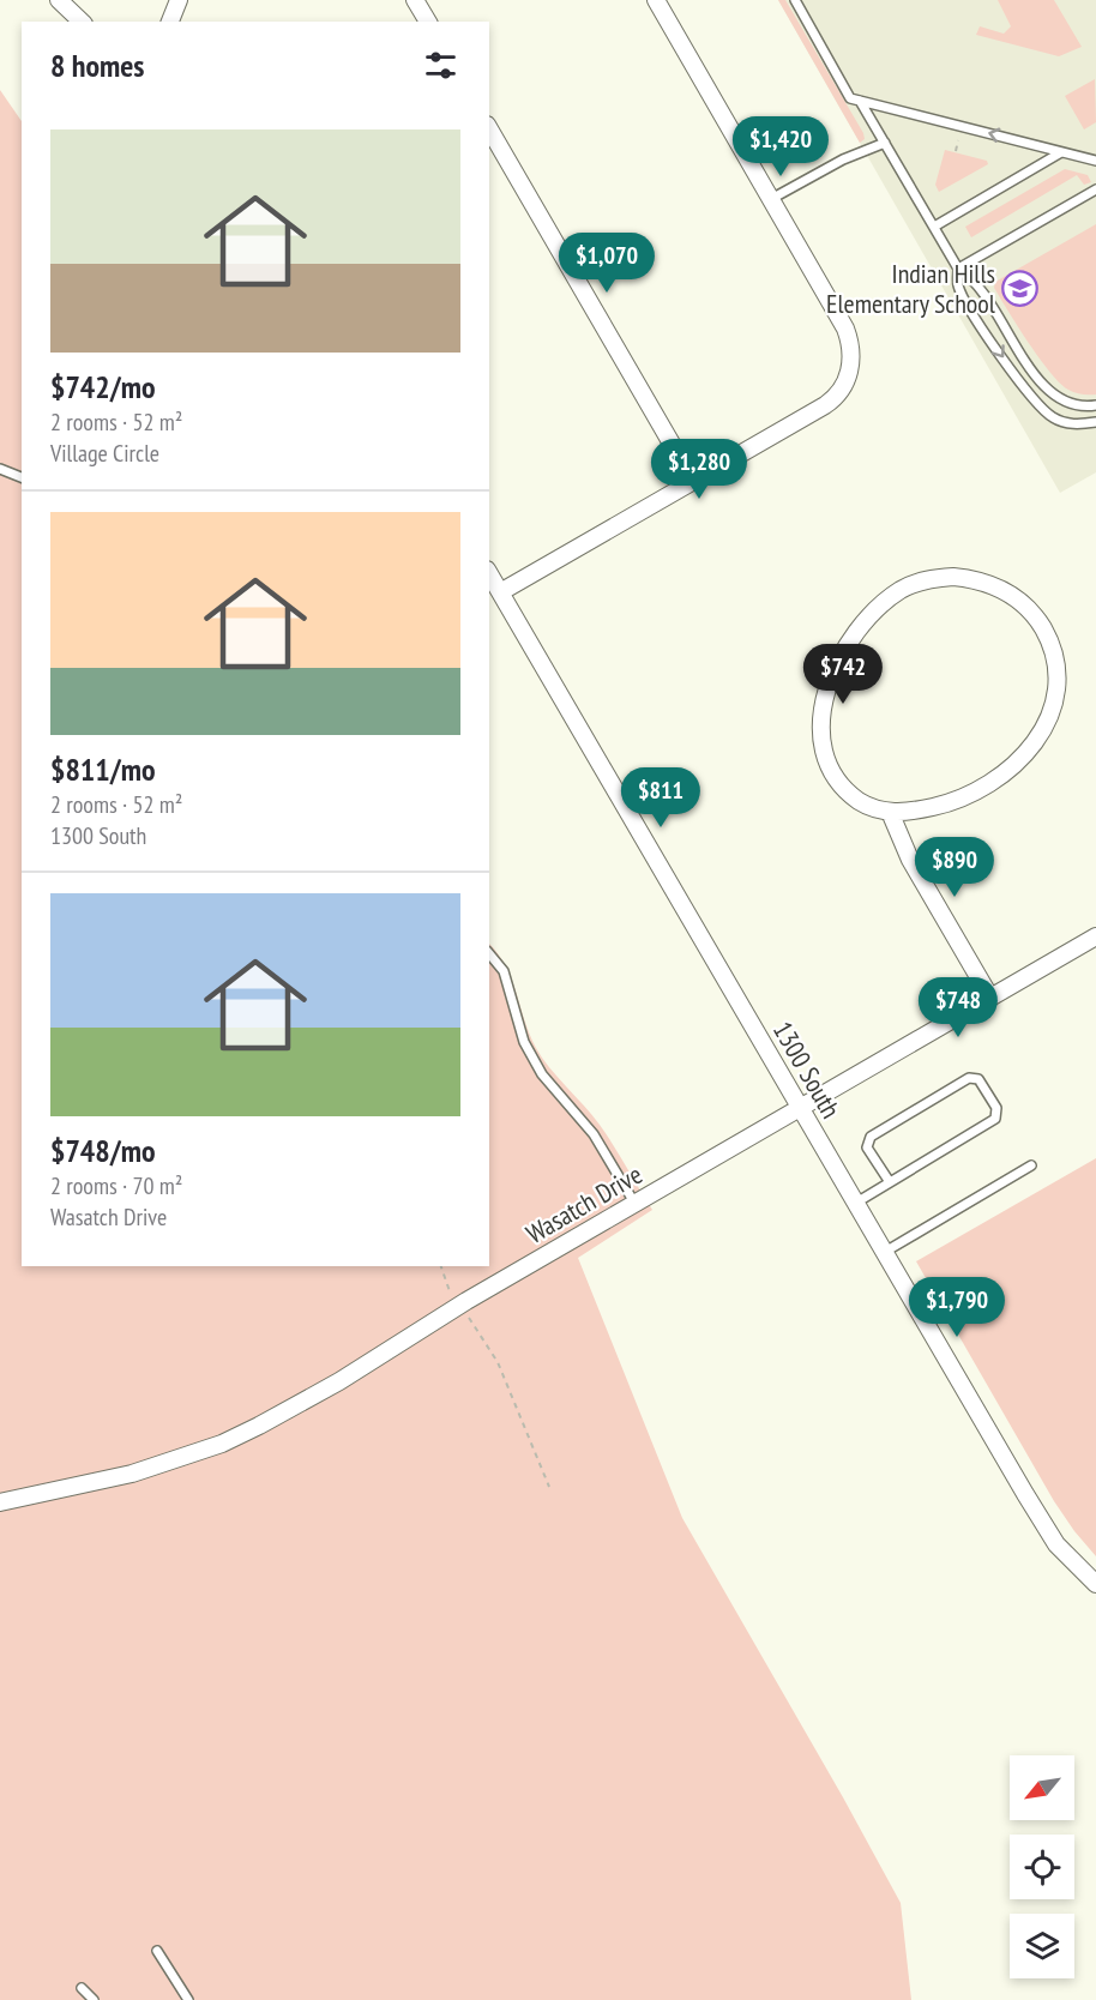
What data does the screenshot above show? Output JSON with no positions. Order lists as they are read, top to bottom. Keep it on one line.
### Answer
{"streets":{"street":["1300 South","Wasatch Drive"]},"crossings":[["1300 South","Wasatch Drive"]],"places":{"school or university":["Indian Hills Elementary School"]},"north":"bottom left","page":{"heading":"8 homes","list":[{"name":"$742/mo","note":"2 rooms · 52 m² · Village Circle"},{"name":"$811/mo","note":"2 rooms · 52 m² · 1300 South"},{"name":"$748/mo","note":"2 rooms · 70 m² · Wasatch Drive"}],"price":["$1,420","$1,070","$1,280","$742","$811","$890","$748","$1,790"]}}
